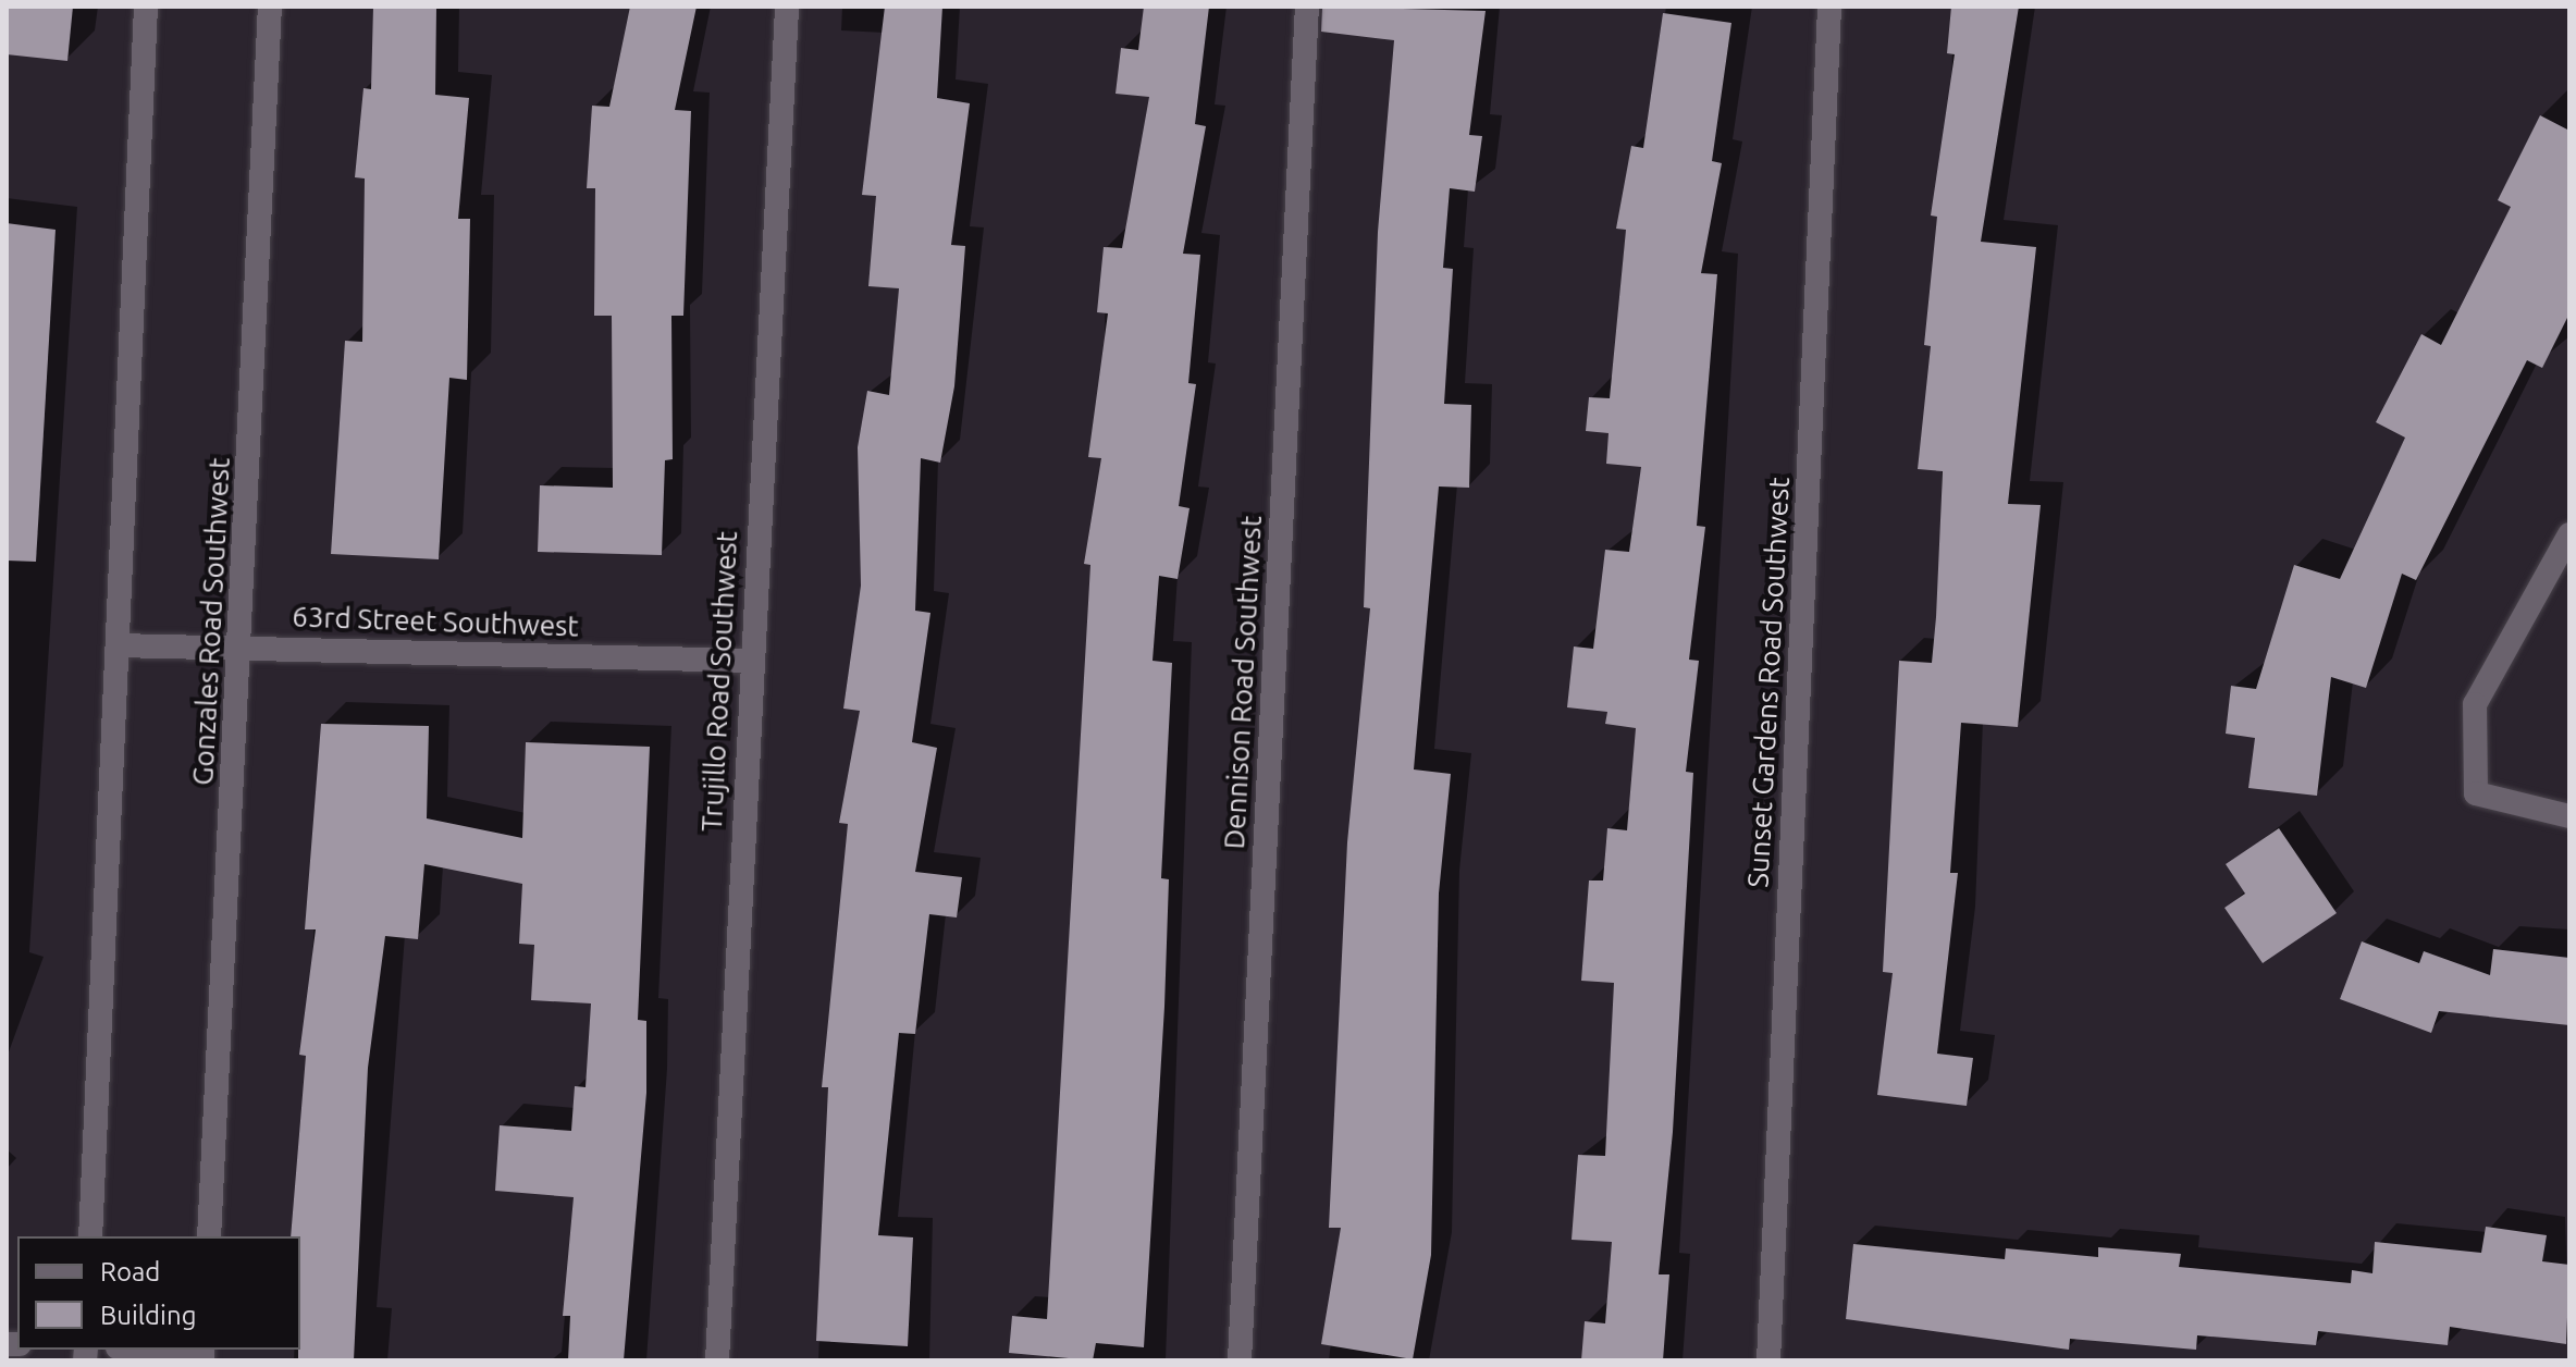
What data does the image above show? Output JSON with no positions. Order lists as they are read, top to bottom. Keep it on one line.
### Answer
{"streets":{"street":["Gonzales Road Southwest","63rd Street Southwest","Trujillo Road Southwest","Dennison Road Southwest","Sunset Gardens Road Southwest"]},"crossings":[["Gonzales Road Southwest","63rd Street Southwest"],["63rd Street Southwest","Trujillo Road Southwest"]],"legend":["Road","Building"]}
